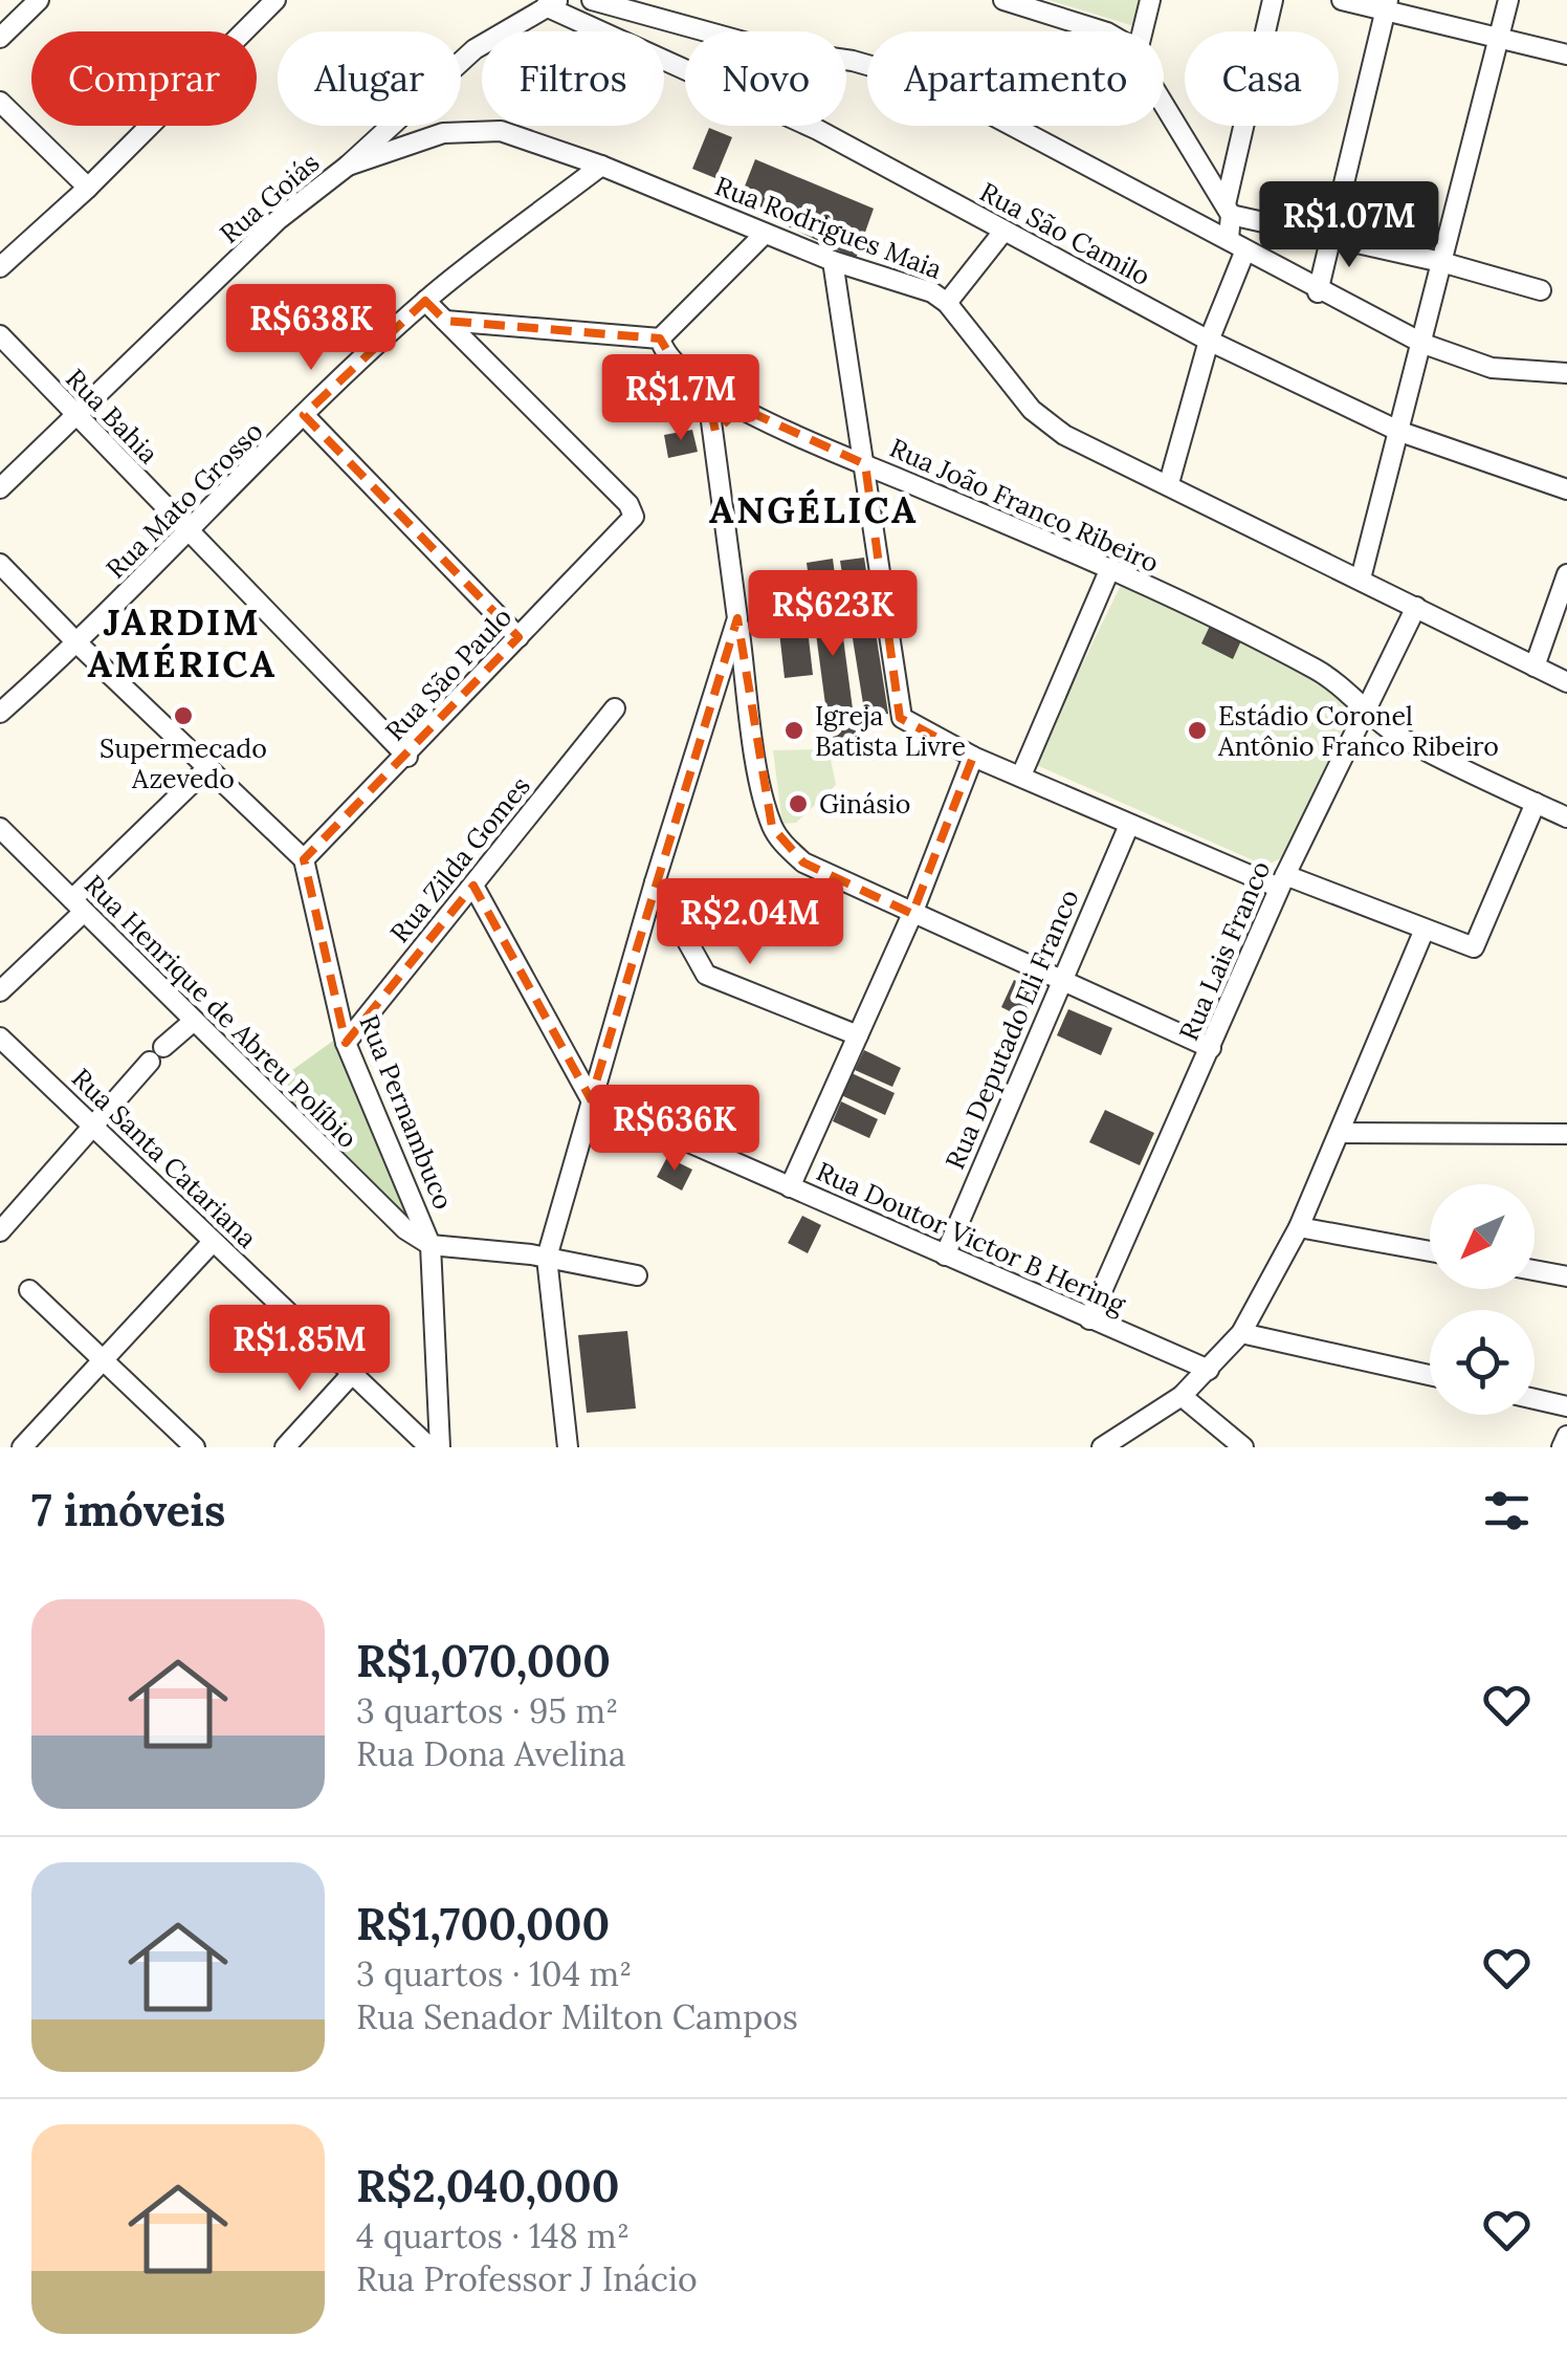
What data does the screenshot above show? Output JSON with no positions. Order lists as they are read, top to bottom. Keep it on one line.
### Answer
{"streets":{"street":["Rua Goiás","Rua Rodrigues Maia","Rua São Camilo","Rua Bahia","Rua Mato Grosso","Rua João Franco Ribeiro","Rua São Paulo","Rua Zilda Gomes","Rua Lais Franco","Rua Henrique de Abreu Políbio","Rua Deputado Eli Franco","Rua Pernambuco","Rua Santa Catariana","Rua Doutor Victor B Hering"]},"crossings":[["Rua Goiás","Rua Rodrigues Maia"],["Rua Goiás","Rua São Camilo"],["Rua Goiás","Rua Bahia"],["Rua Rodrigues Maia","Rua Mato Grosso"],["Rua Rodrigues Maia","Rua Lais Franco"],["Rua Bahia","Rua Mato Grosso"],["Rua Bahia","Rua São Paulo"],["Rua João Franco Ribeiro","Rua Lais Franco"],["Rua São Paulo","Rua Pernambuco"],["Rua Zilda Gomes","Rua Pernambuco"],["Rua Lais Franco","Rua Doutor Victor B Hering"],["Rua Henrique de Abreu Políbio","Rua Pernambuco"],["Rua Deputado Eli Franco","Rua Doutor Victor B Hering"]],"districts":["ANGÉLICA","JARDIM AMÉRICA"],"places":["Supermecado Azevedo","Igreja Batista Livre","Estádio Coronel Antônio Franco Ribeiro","Ginásio"],"north":"bottom left","page":{"chip":["Comprar","Alugar","Filtros","Novo","Apartamento","Casa"],"price":["R$1.07M","R$638K","R$1.7M","R$623K","R$2.04M","R$636K","R$1.85M"],"heading":"7 imóveis","list":[{"name":"R$1,070,000","note":"3 quartos · 95 m² · Rua Dona Avelina"},{"name":"R$1,700,000","note":"3 quartos · 104 m² · Rua Senador Milton Campos"},{"name":"R$2,040,000","note":"4 quartos · 148 m² · Rua Professor J Inácio"}]}}
